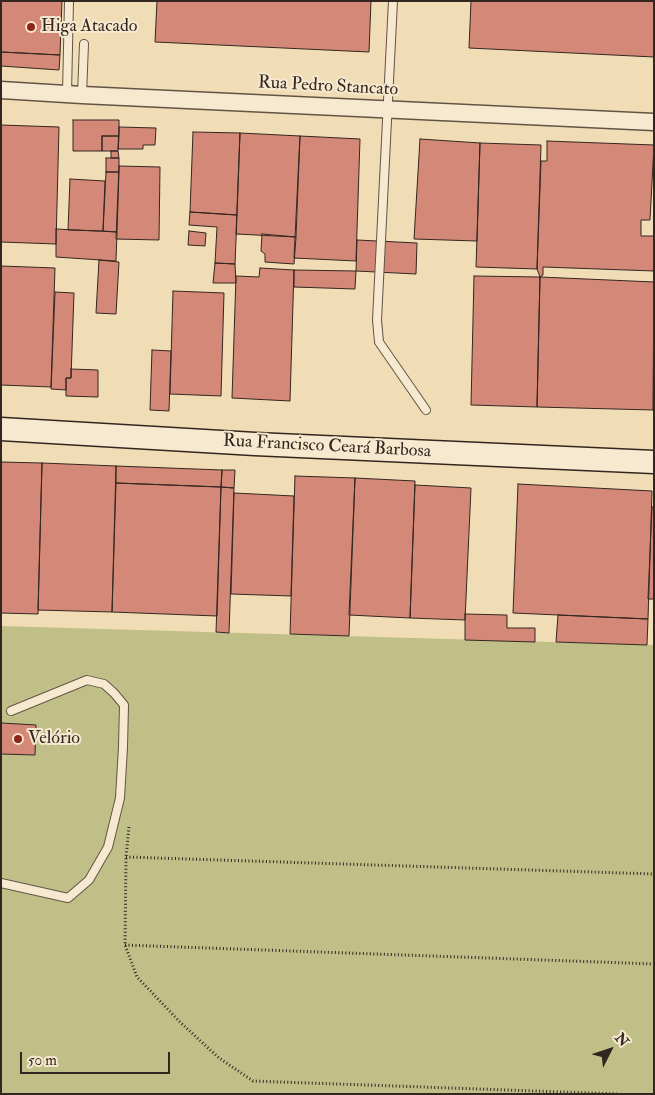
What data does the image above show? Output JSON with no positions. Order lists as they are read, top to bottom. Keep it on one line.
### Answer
{"streets":{"street":["Rua Pedro Stancato","Rua Francisco Ceará Barbosa"]},"places":["Higa Atacado","Velório"],"scale_bar":"50 m","north":"top right"}
